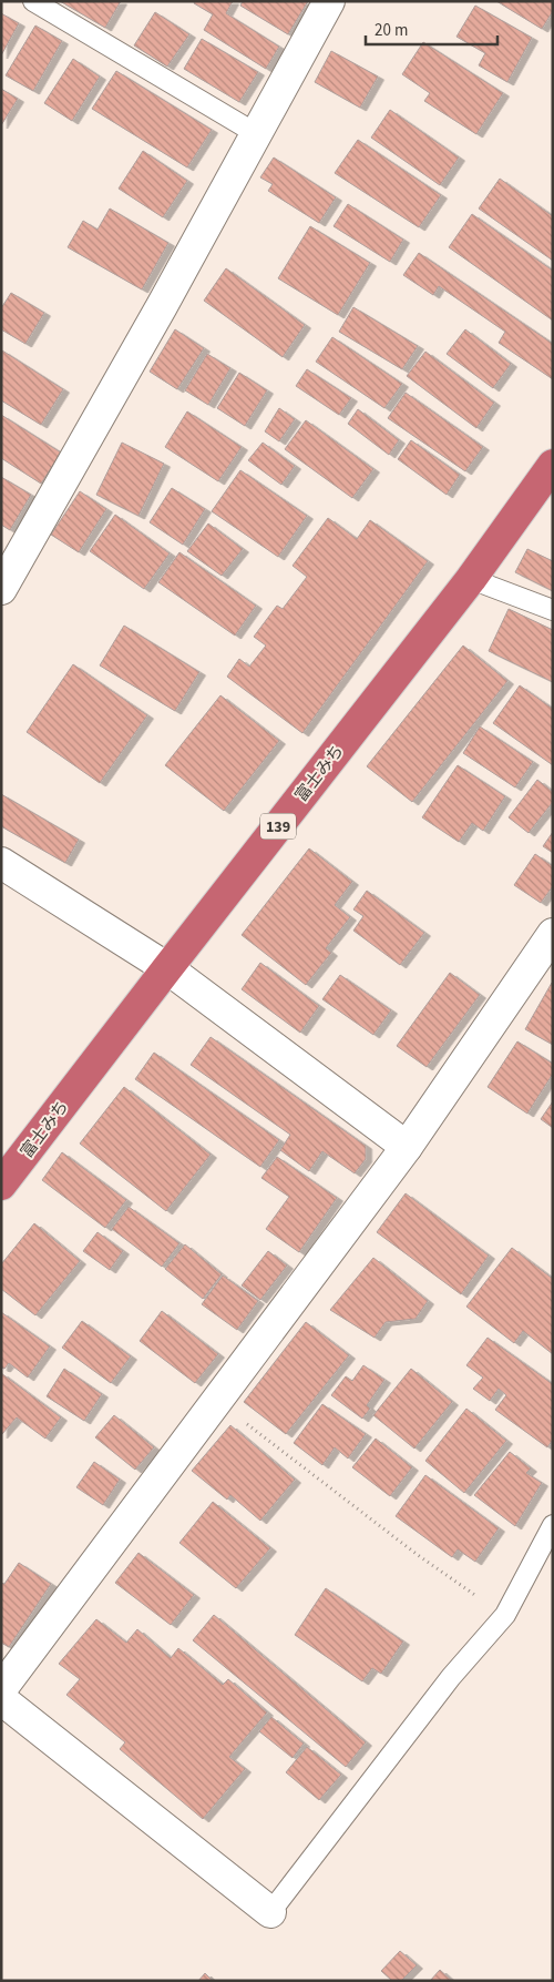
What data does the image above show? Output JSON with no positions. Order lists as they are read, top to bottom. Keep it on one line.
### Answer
{"streets":{"highway":["富士みち","139"]},"scale_bar":"20 m"}
